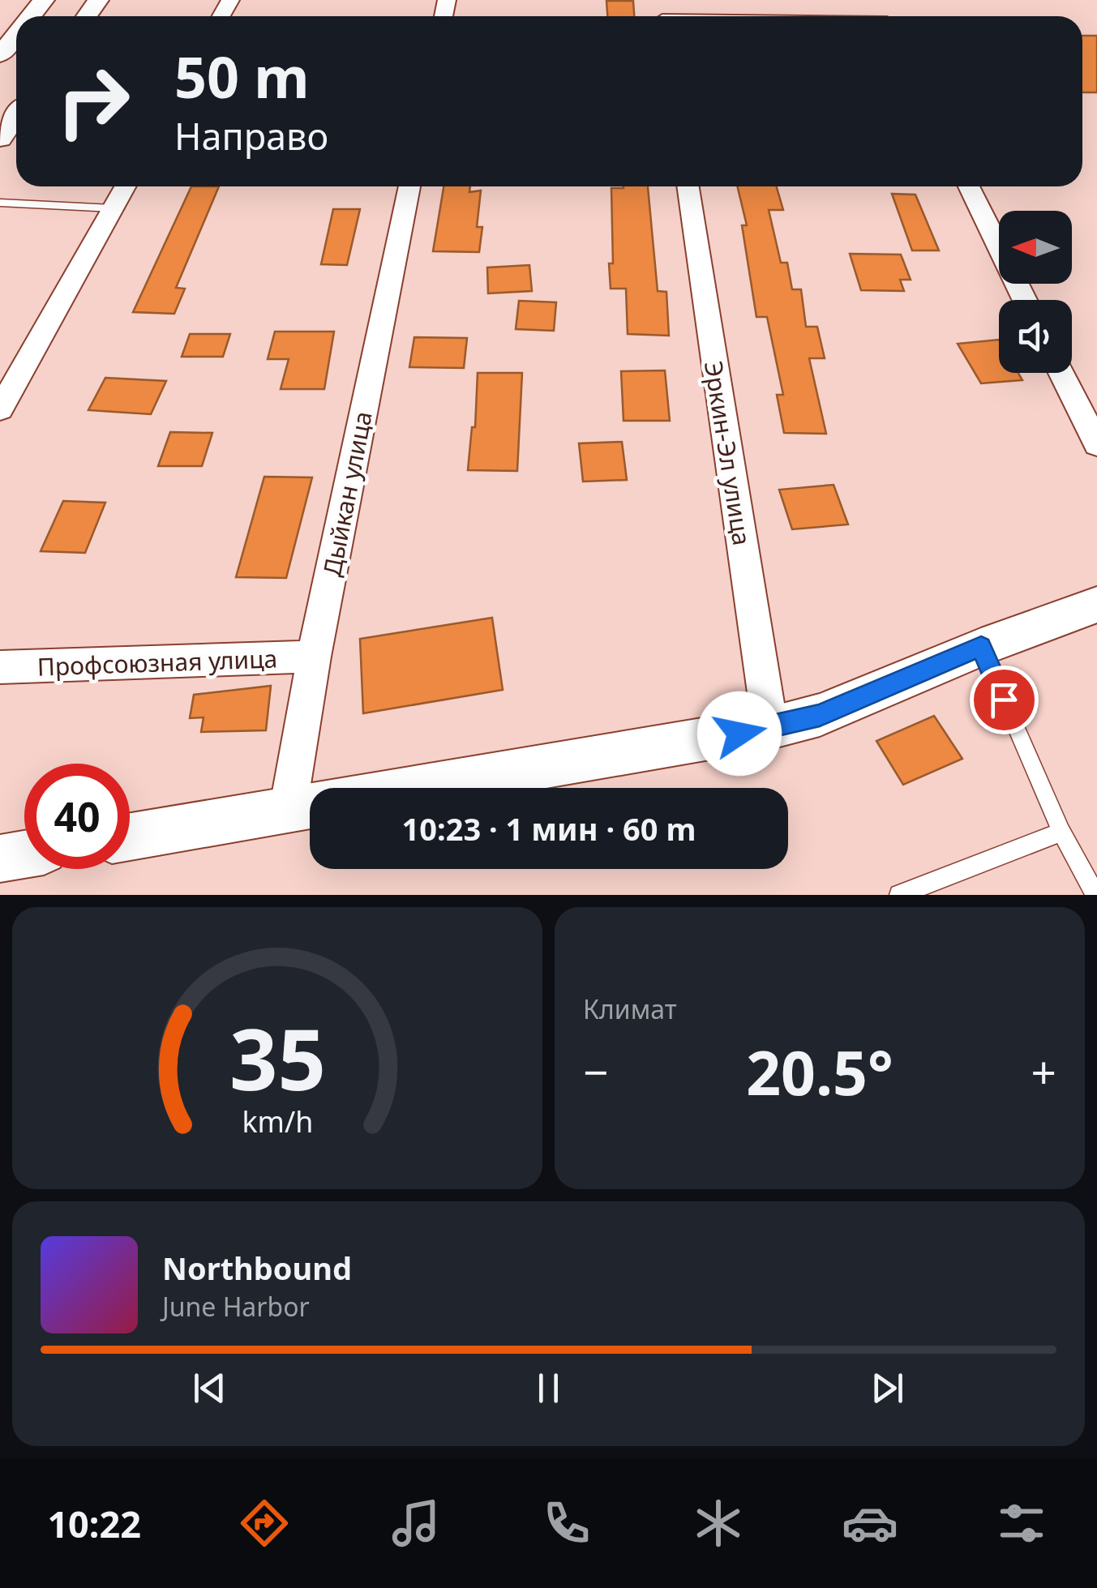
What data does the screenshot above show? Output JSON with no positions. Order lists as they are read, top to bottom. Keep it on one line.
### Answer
{"streets":{"street":["Эркин-Эл улица","Дыйкан улица","Профсоюзная улица"]},"crossings":[["Дыйкан улица","Профсоюзная улица"]],"north":"left","page":{"turn":["50 m","Направо"],"limit":"40","trip":"10:23 · 1 мин · 60 m","tile":"Климат","heat":["−","20.5°","+"],"song":["Northbound","June Harbor"],"tabs":"10:22","gauge":["35","km/h"]}}
